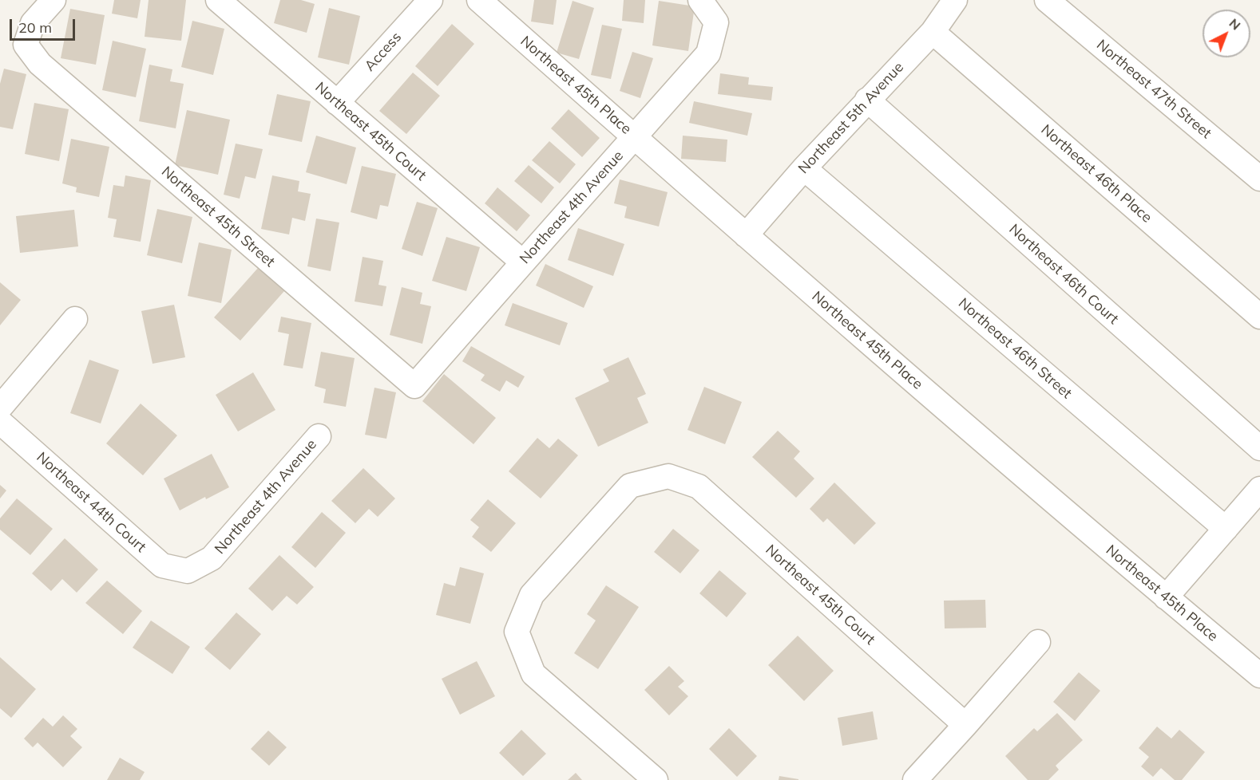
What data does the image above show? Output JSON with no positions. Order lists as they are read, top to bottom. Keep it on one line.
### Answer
{"streets":{"street":["Access","Northeast 45th Place","Northeast 47th Street","Northeast 5th Avenue","Northeast 45th Court","Northeast 46th Place","Northeast 4th Avenue","Northeast 45th Street","Northeast 46th Court","Northeast 46th Street","Northeast 44th Court"]},"crossings":[["Access","Northeast 45th Court"],["Northeast 45th Place","Northeast 5th Avenue"],["Northeast 45th Place","Northeast 4th Avenue"],["Northeast 5th Avenue","Northeast 46th Place"],["Northeast 5th Avenue","Northeast 46th Court"],["Northeast 5th Avenue","Northeast 46th Street"],["Northeast 45th Court","Northeast 4th Avenue"],["Northeast 4th Avenue","Northeast 45th Street"],["Northeast 4th Avenue","Northeast 44th Court"]],"scale_bar":"20 m","north":"top right"}
